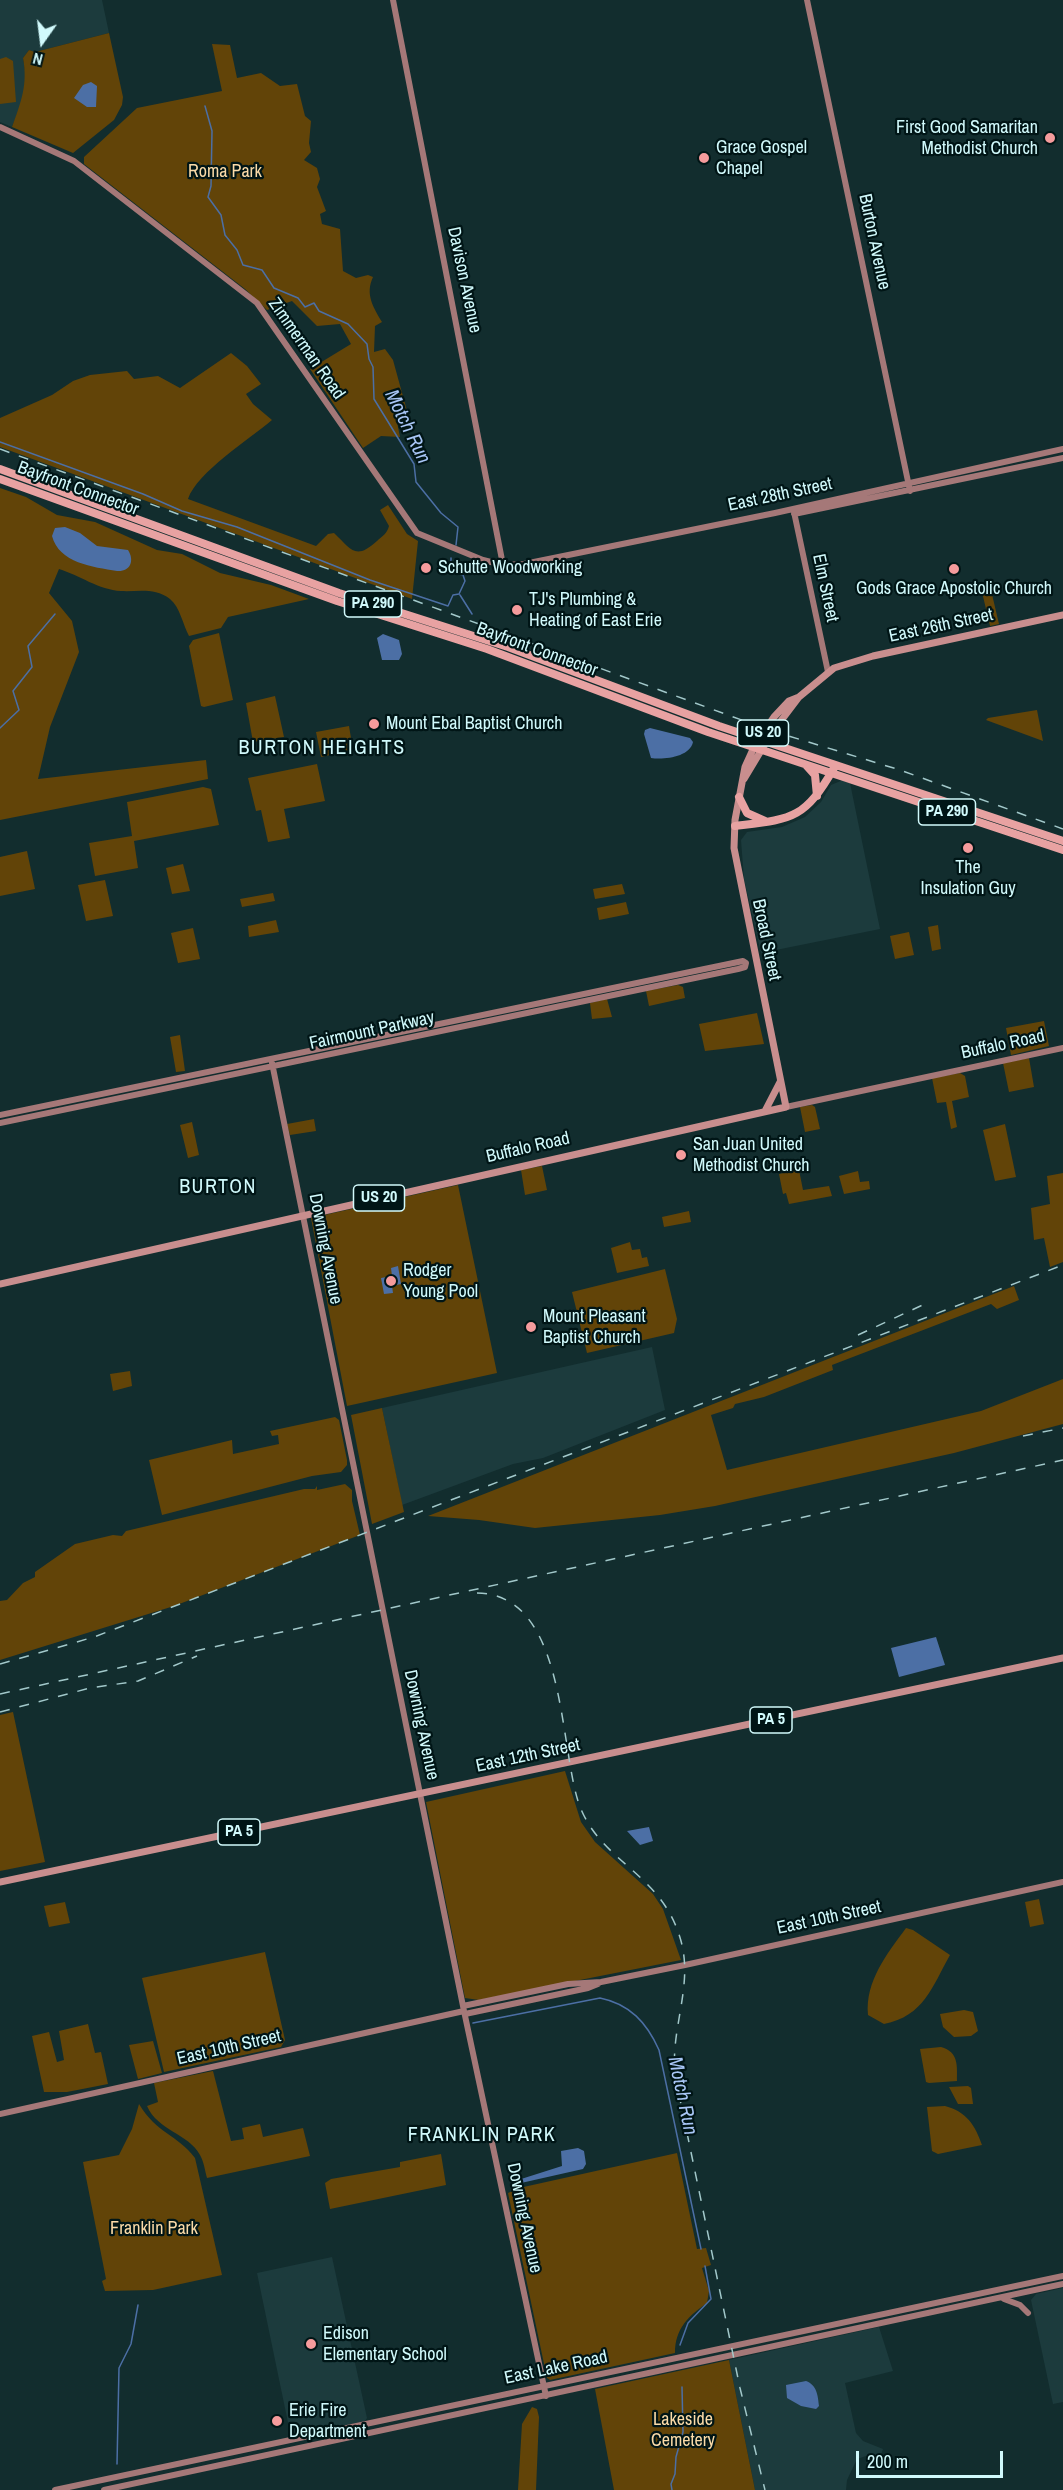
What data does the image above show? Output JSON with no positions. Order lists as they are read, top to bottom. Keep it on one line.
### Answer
{"streets":{"highway":["Bayfront Connector","PA 290"],"main road":["East 26th Street","US 20","Broad Street","Buffalo Road","PA 5","East 12th Street"],"street":["Burton Avenue","Davison Avenue","Zimmerman Road","East 28th Street","Elm Street","Fairmount Parkway","Downing Avenue","East 10th Street","East Lake Road"]},"crossings":[["Burton Avenue","East 28th Street"],["Davison Avenue","Zimmerman Road"],["Davison Avenue","East 28th Street"],["Zimmerman Road","East 28th Street"],["East 28th Street","Elm Street"],["Elm Street","East 26th Street"],["Elm Street","Broad Street"],["East 26th Street","Broad Street"],["Broad Street","Fairmount Parkway"],["Broad Street","Buffalo Road"],["Fairmount Parkway","Downing Avenue"],["Buffalo Road","Downing Avenue"],["Downing Avenue","East 12th Street"],["Downing Avenue","East 10th Street"],["Downing Avenue","East Lake Road"]],"districts":["BURTON HEIGHTS","BURTON","FRANKLIN PARK"],"water":["Motch Run"],"parks":["Roma Park","Franklin Park","Lakeside Cemetery"],"places":["First Good Samaritan Methodist Church","Grace Gospel Chapel","Schutte Woodworking","Gods Grace Apostolic Church","TJ's Plumbing & Heating of East Erie","Mount Ebal Baptist Church","The Insulation Guy","San Juan United Methodist Church","Rodger Young Pool","Mount Pleasant Baptist Church","Edison Elementary School","Erie Fire Department"],"scale_bar":"200 m","north":"bottom"}
